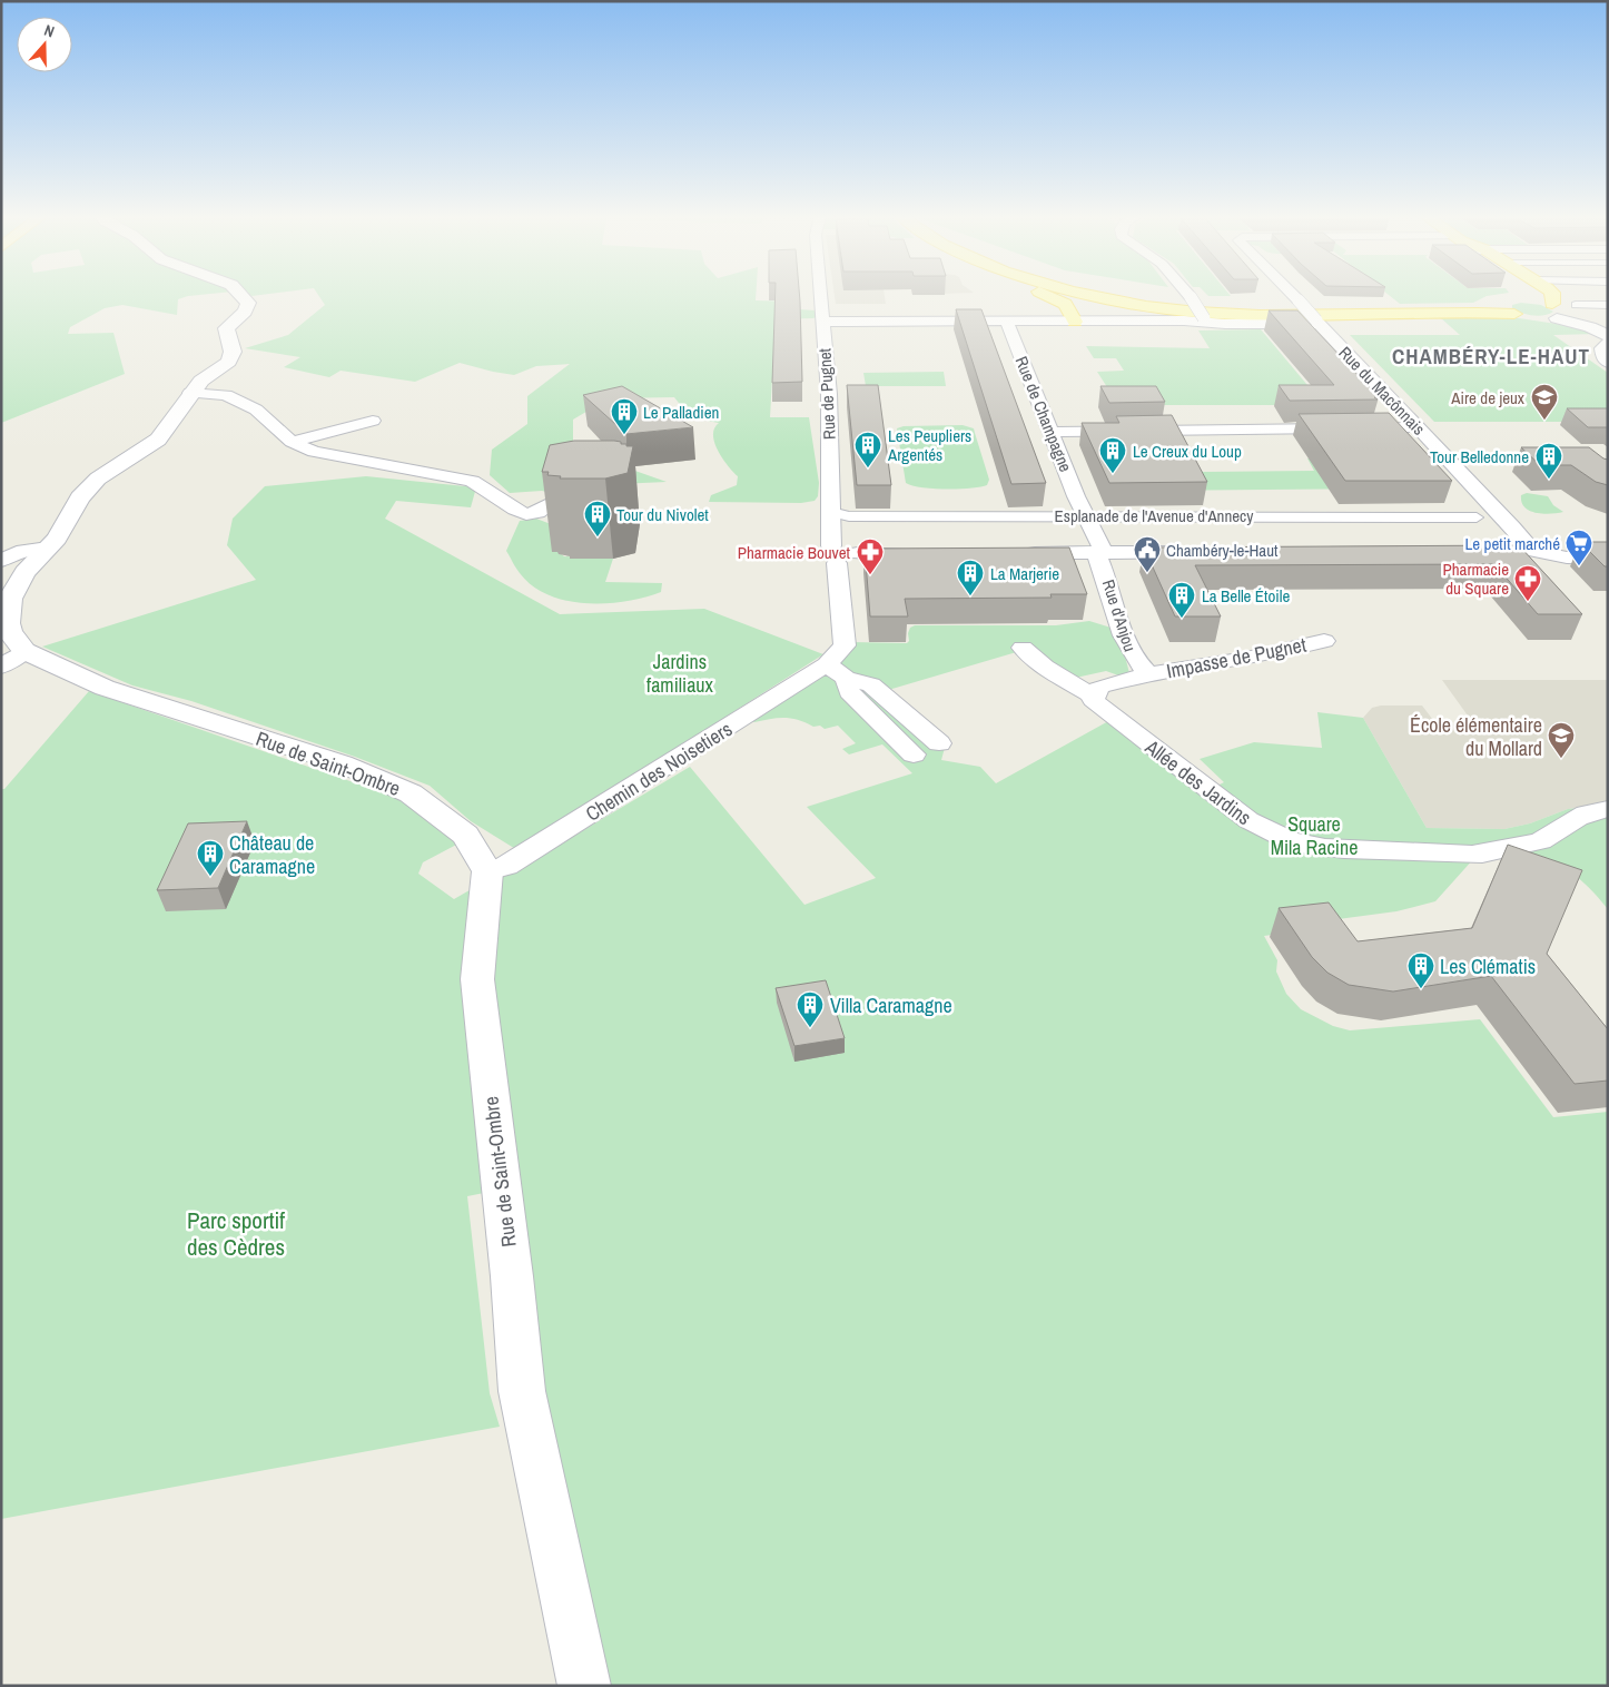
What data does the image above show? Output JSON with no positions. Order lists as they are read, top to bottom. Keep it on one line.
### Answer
{"streets":{"street":["Rue du Macônnais","Rue de Pugnet","Rue de Champagne","Esplanade de l'Avenue d'Annecy","Rue d'Anjou","Impasse de Pugnet","Rue de Saint-Ombre","Chemin des Noisetiers","Allée des Jardins"]},"crossings":[["Rue de Pugnet","Esplanade de l'Avenue d'Annecy"],["Rue de Pugnet","Chemin des Noisetiers"],["Rue de Champagne","Esplanade de l'Avenue d'Annecy"],["Rue de Champagne","Rue d'Anjou"],["Rue d'Anjou","Impasse de Pugnet"],["Rue de Saint-Ombre","Chemin des Noisetiers"]],"districts":["CHAMBÉRY-LE-HAUT"],"parks":["Jardins familiaux","Square Mila Racine","Parc sportif des Cèdres"],"places":{"school or university":["Aire de jeux","École élémentaire du Mollard"],"building":["Le Palladien","Les Peupliers Argentés","Le Creux du Loup","Tour Belledonne","Tour du Nivolet","La Marjerie","La Belle Étoile","Château de Caramagne","Les Clématis","Villa Caramagne"],"supermarket":["Le petit marché"],"public building":["Chambéry-le-Haut"],"pharmacy":["Pharmacie Bouvet","Pharmacie du Square"]},"north":"top"}
